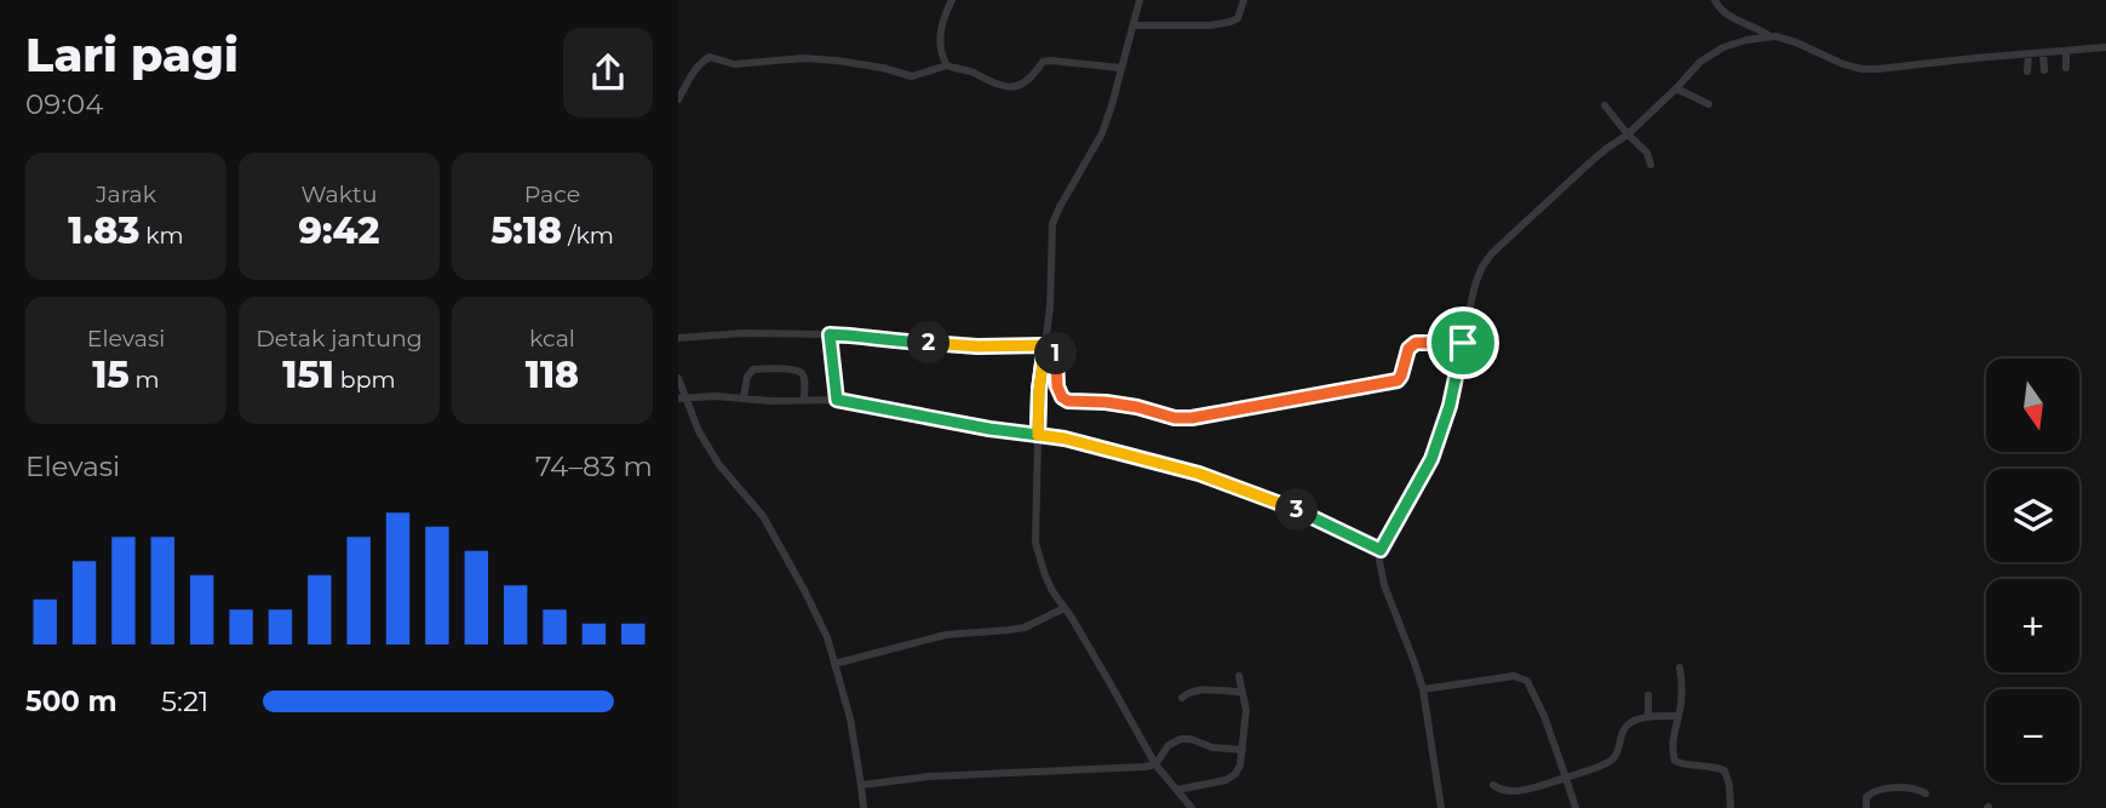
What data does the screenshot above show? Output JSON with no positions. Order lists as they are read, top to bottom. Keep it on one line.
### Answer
{"north":"bottom","page":{"heading":["Lari pagi","09:04"],"stats":[["Jarak","1.83 km"],["Waktu","9:42"],["Pace","5:18 /km"],["Elevasi","15 m"],["Detak jantung","151 bpm"],["kcal","118"]],"pins":["2","1","3"],"map_buttons":["+","−"],"chart":["Elevasi","74–83 m"],"list":[{"name":"500 m","note":"5:21"}]}}
